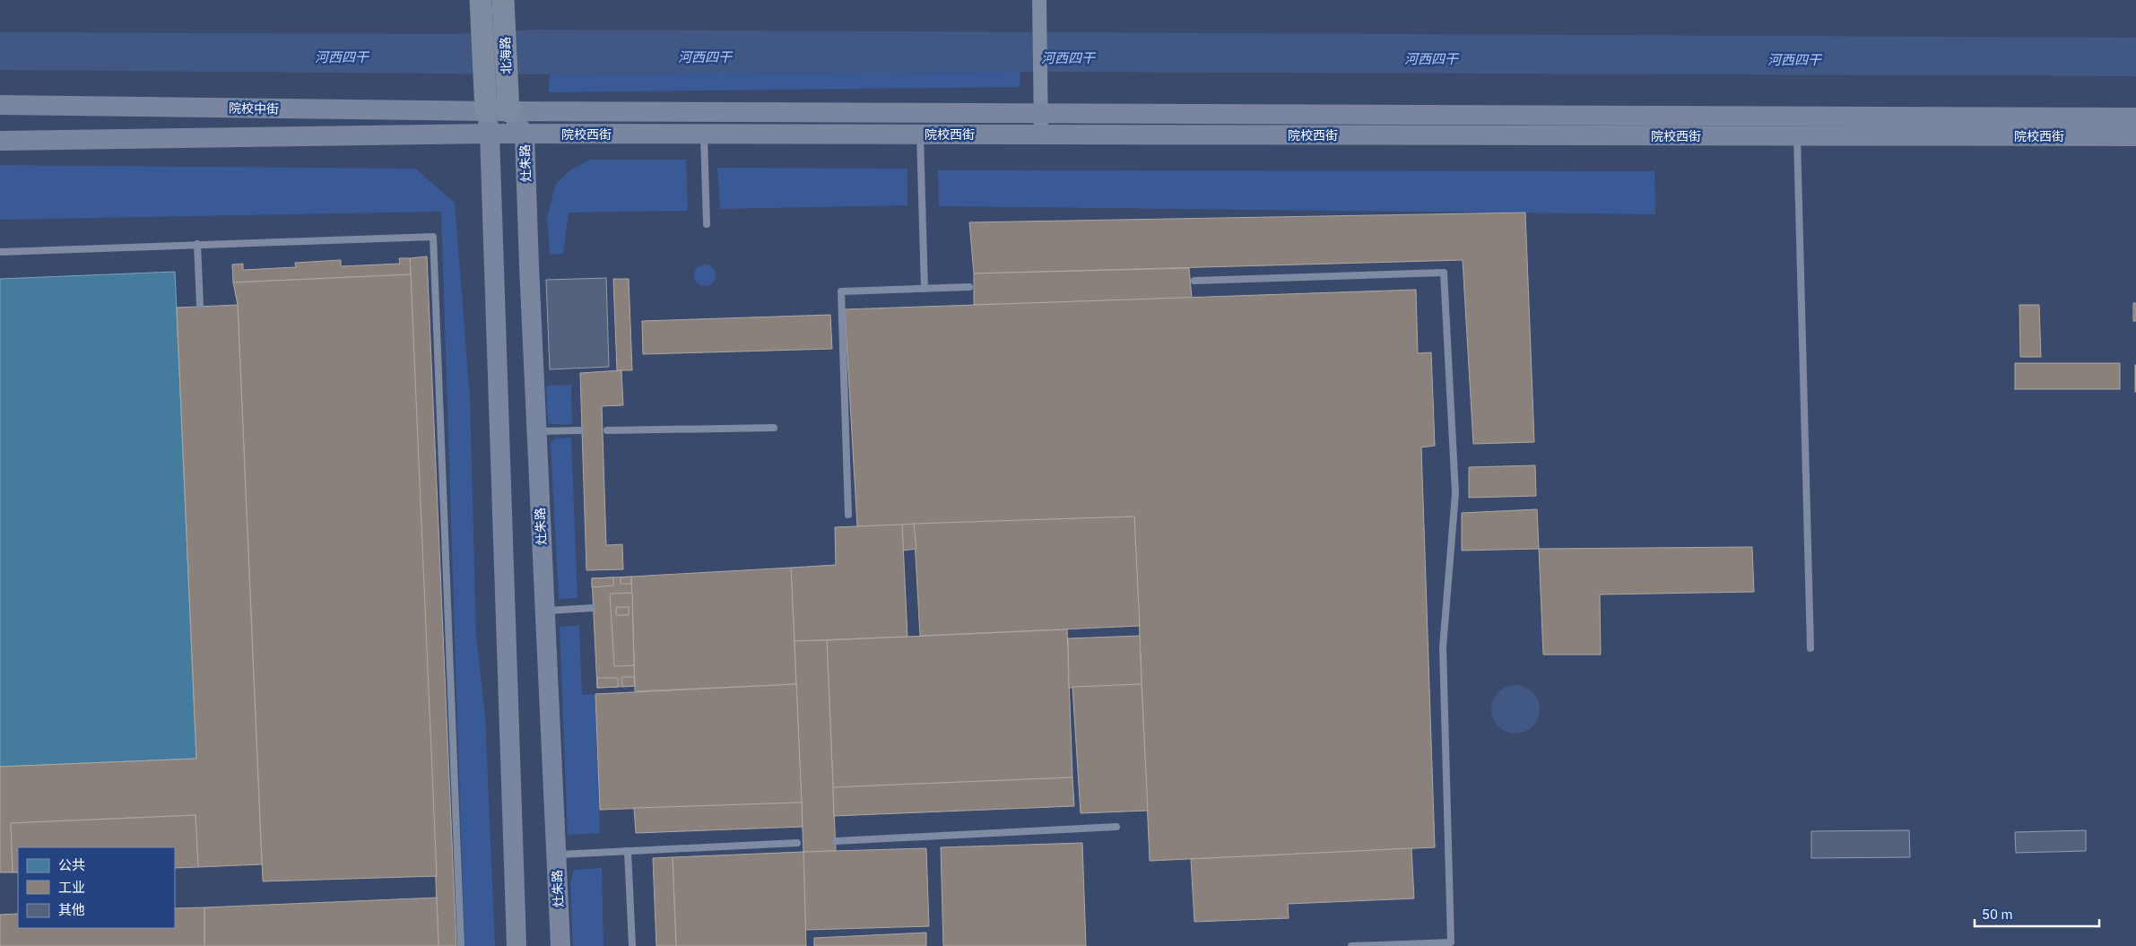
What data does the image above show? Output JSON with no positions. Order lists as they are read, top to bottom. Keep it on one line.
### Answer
{"streets":{"main road":["北海路","院校中街","院校西街","灶朱路"]},"crossings":[["北海路","院校中街"],["北海路","院校西街"],["北海路","灶朱路"],["院校中街","院校西街"],["院校中街","灶朱路"],["院校西街","灶朱路"]],"water":["河西四干"],"legend":["公共","工业","其他"],"scale_bar":"50 m"}
